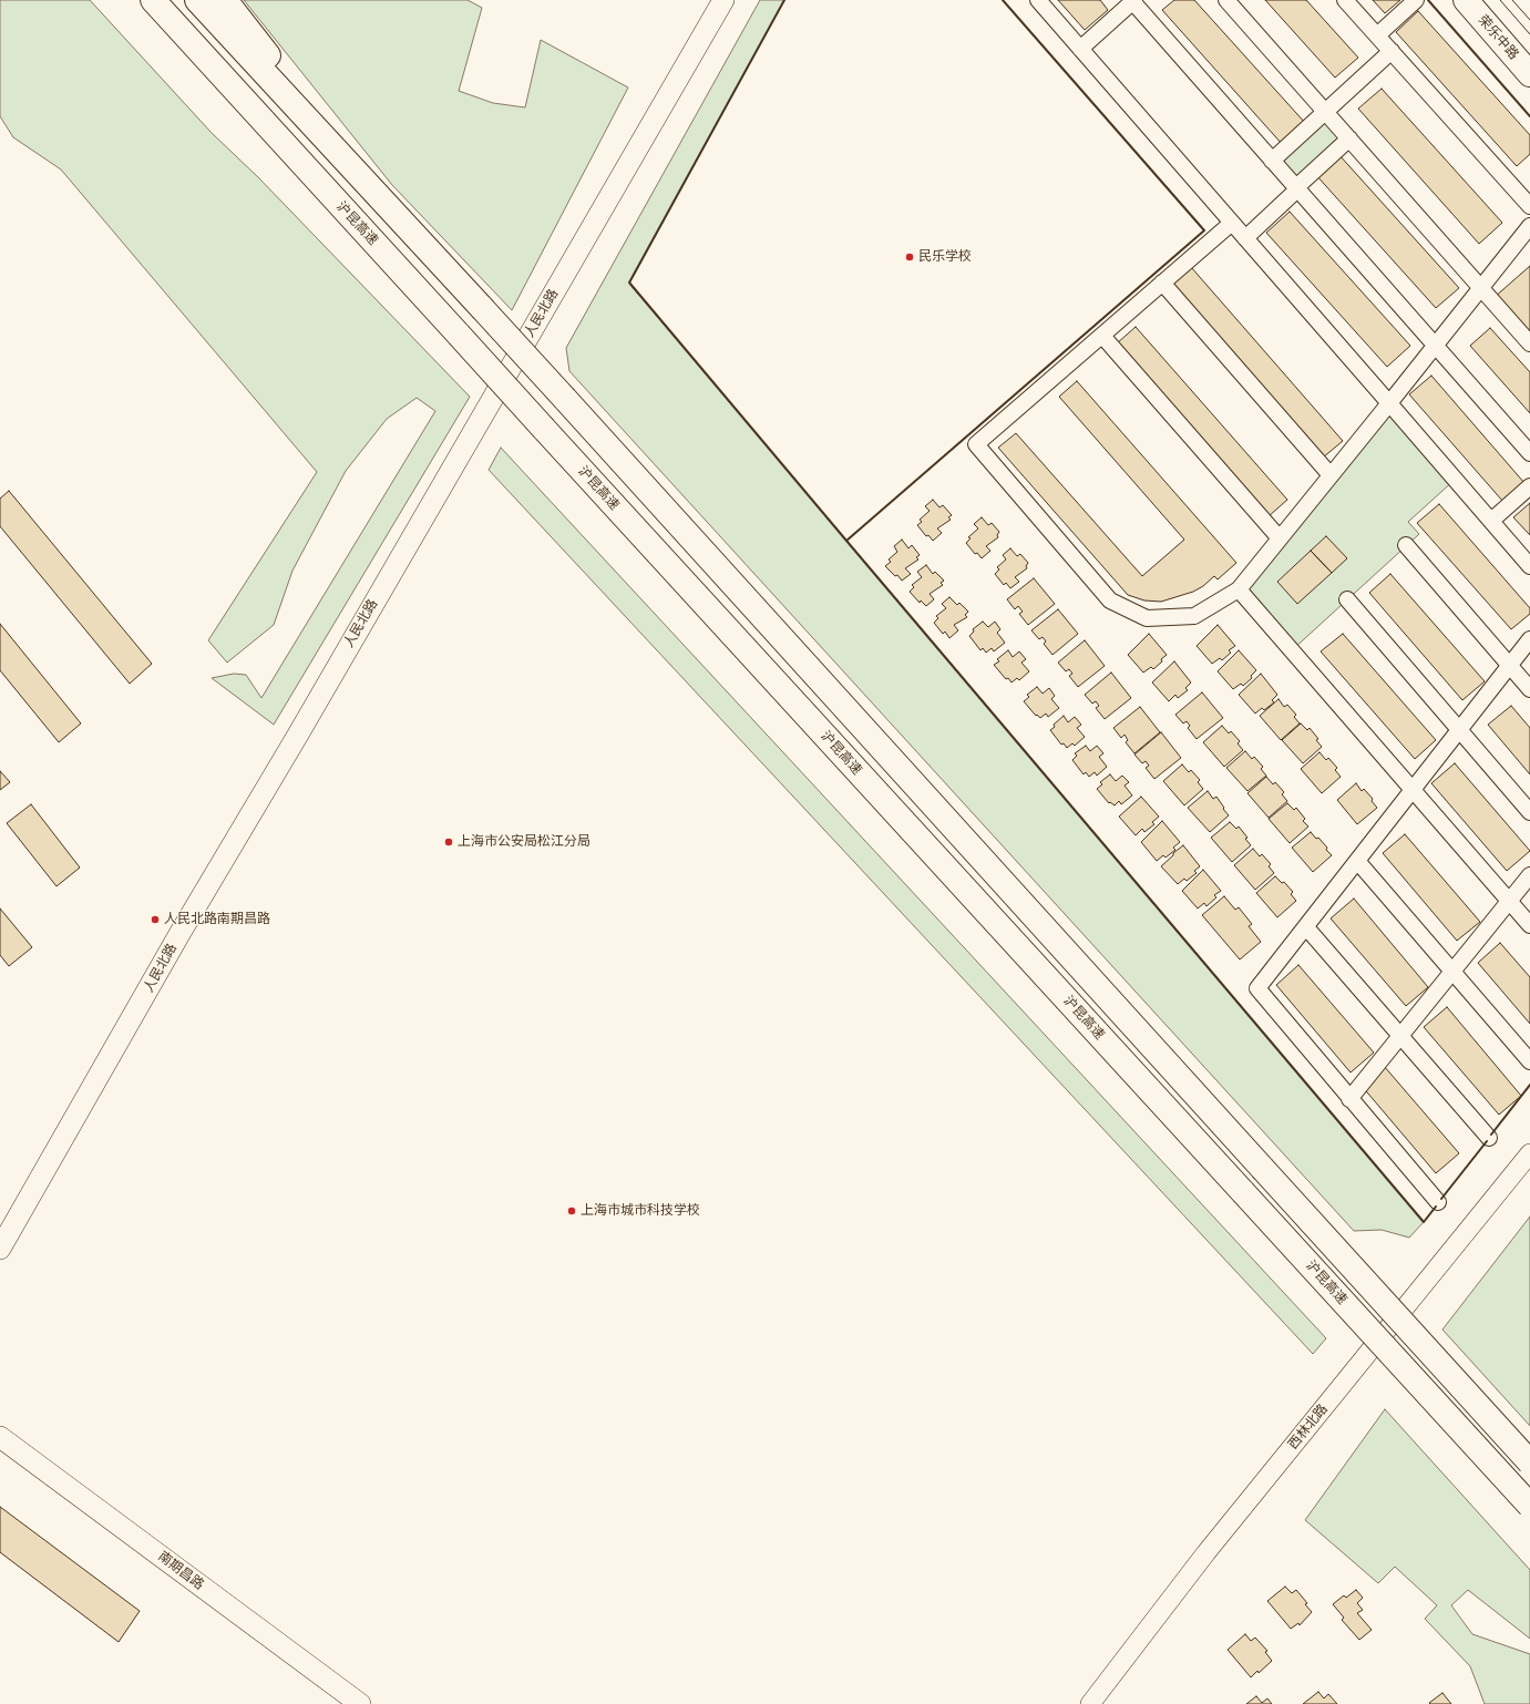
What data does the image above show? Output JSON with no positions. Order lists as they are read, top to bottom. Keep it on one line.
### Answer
{"streets":{"main road":["荣乐中路","沪昆高速","人民北路","南期昌路"],"street":["西林北路"]},"places":["民乐学校","上海市公安局松江分局","人民北路南期昌路","上海市城市科技学校"]}
